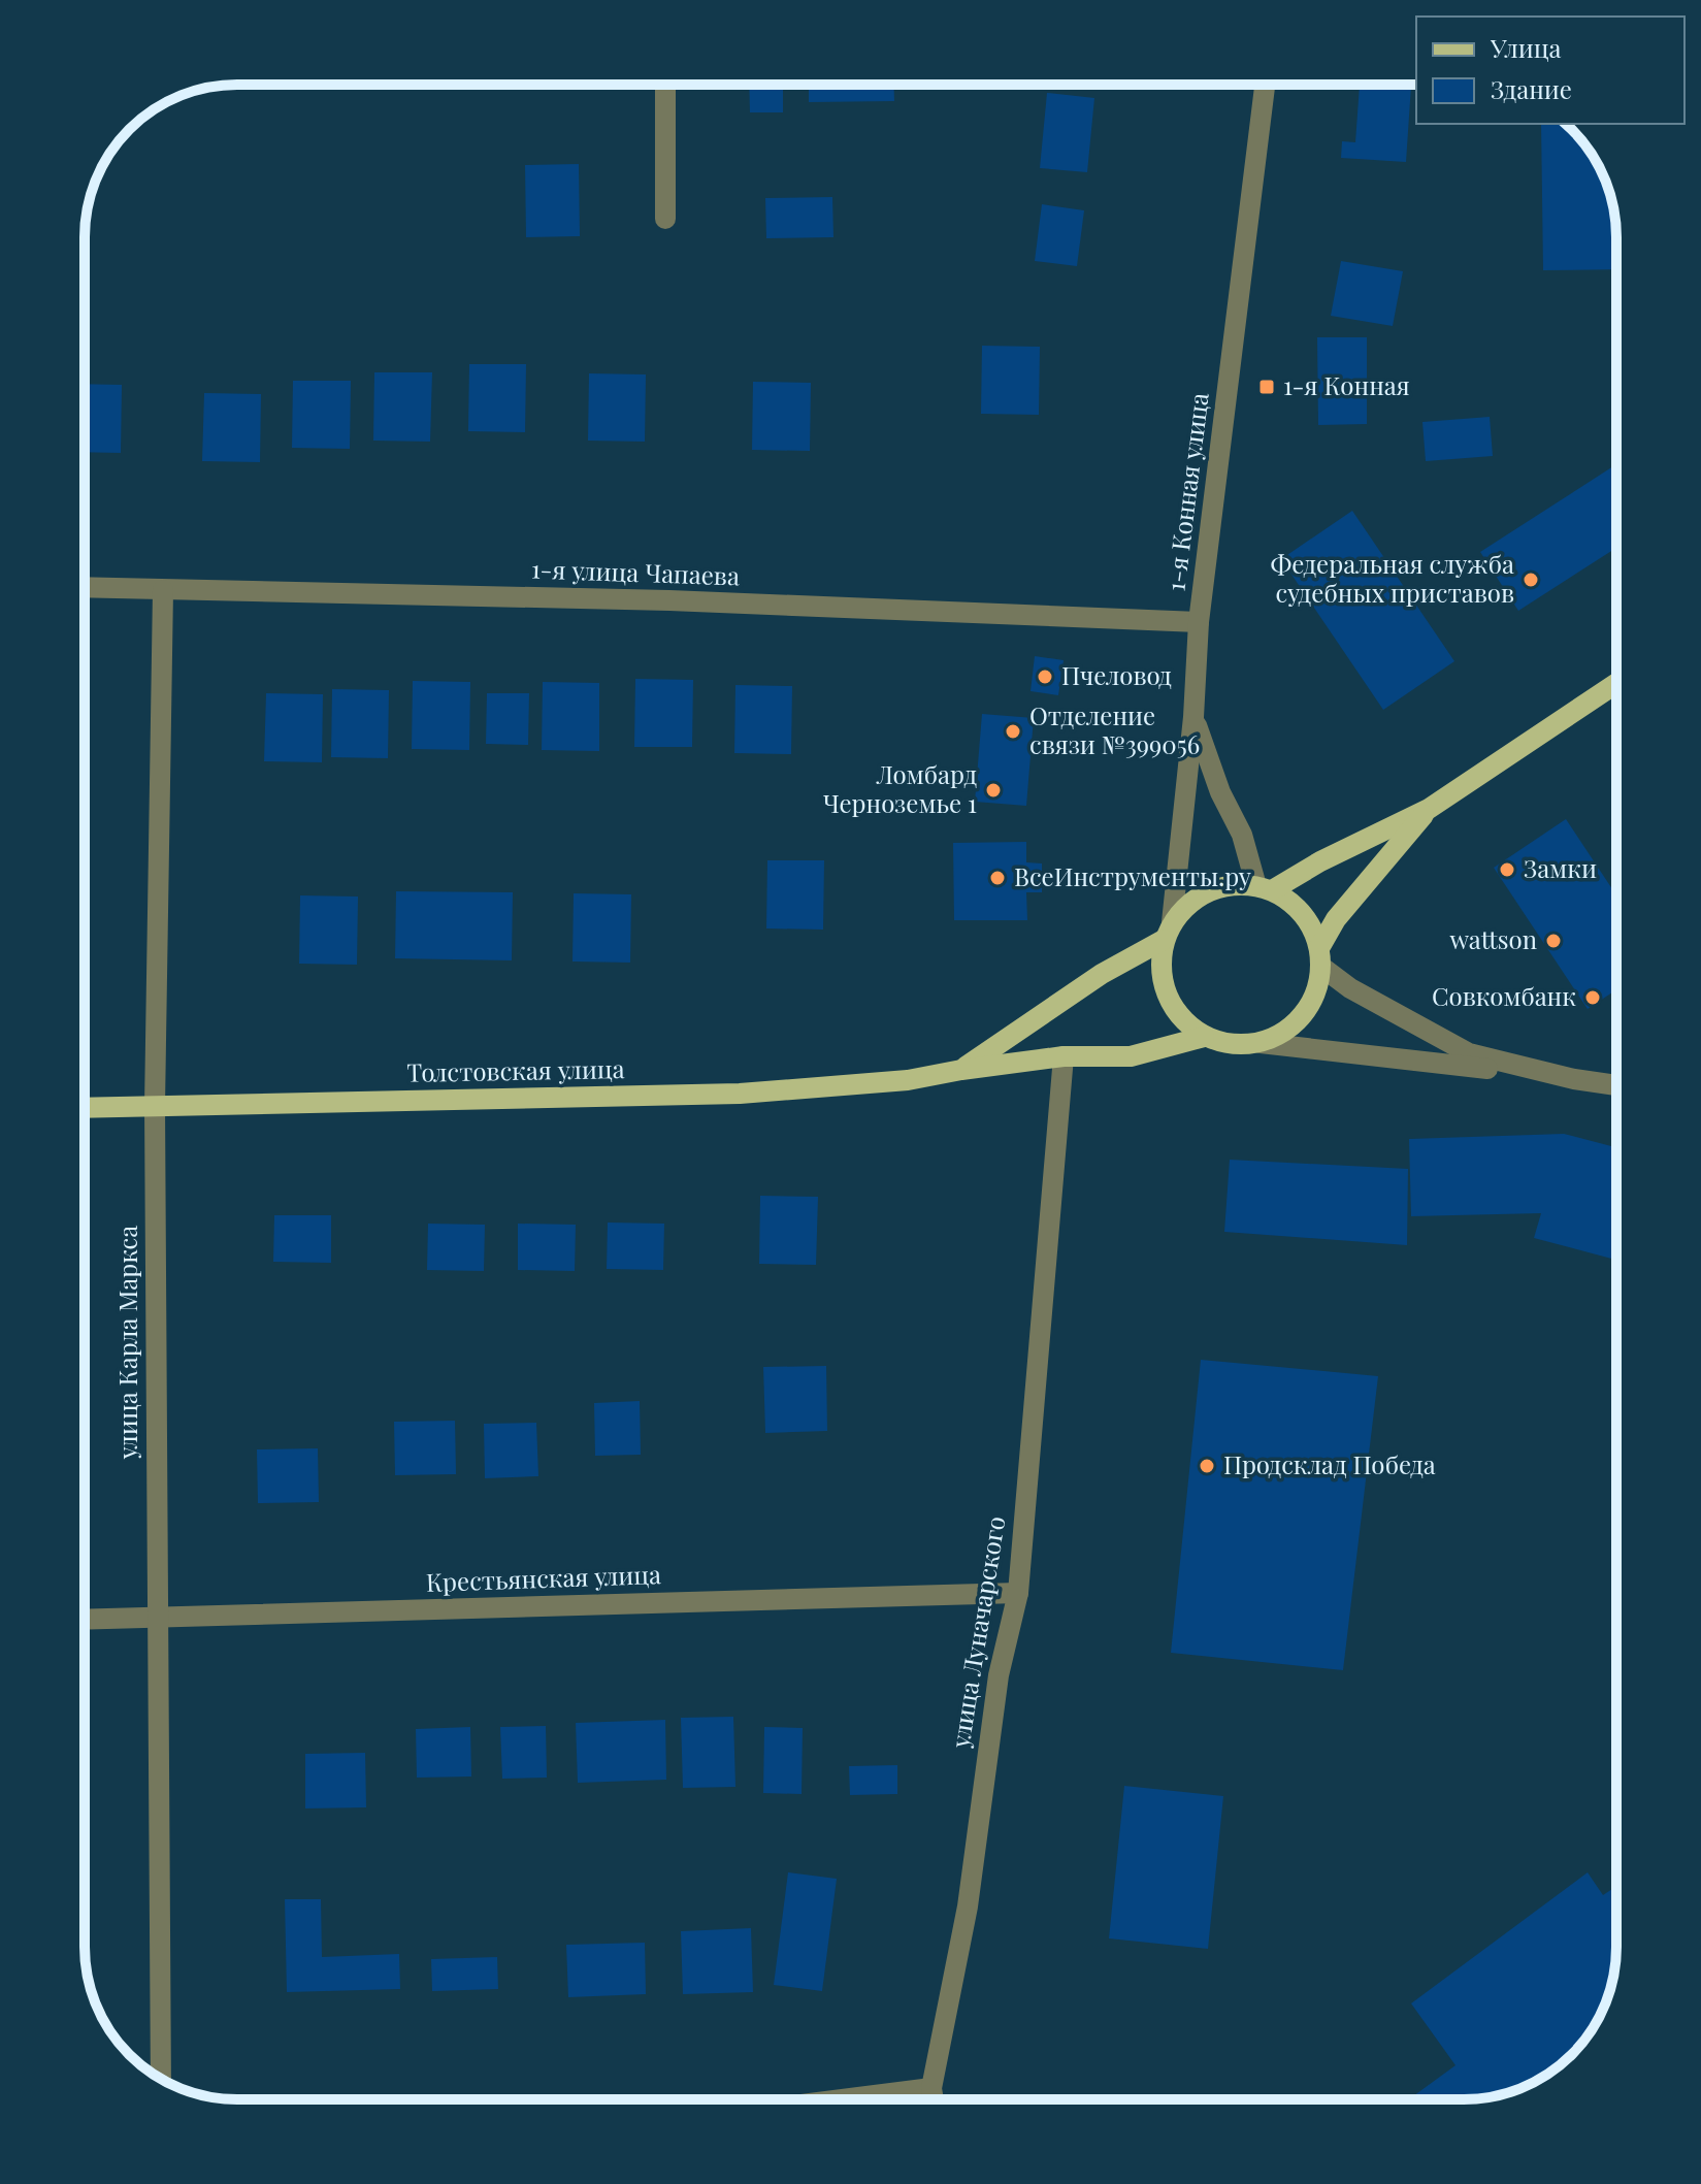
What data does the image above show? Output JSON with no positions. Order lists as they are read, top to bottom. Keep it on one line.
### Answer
{"streets":{"main road":["Толстовская улица"],"street":["1-я Конная улица","1-я улица Чапаева","улица Карла Маркса","Крестьянская улица","улица Луначарского"]},"crossings":[["1-я Конная улица","1-я улица Чапаева"],["1-я Конная улица","Толстовская улица"],["1-я улица Чапаева","улица Карла Маркса"],["Толстовская улица","улица Карла Маркса"],["Толстовская улица","улица Луначарского"],["улица Карла Маркса","Крестьянская улица"],["Крестьянская улица","улица Луначарского"]],"places":{"transit":["1-я Конная"],"other":["Федеральная служба судебных приставов","Пчеловод","Отделение связи №399056","Ломбард Черноземье 1","Замки","ВсеИнструменты.ру","wattson","Совкомбанк","Продсклад Победа"]},"legend":["Улица","Здание"]}
